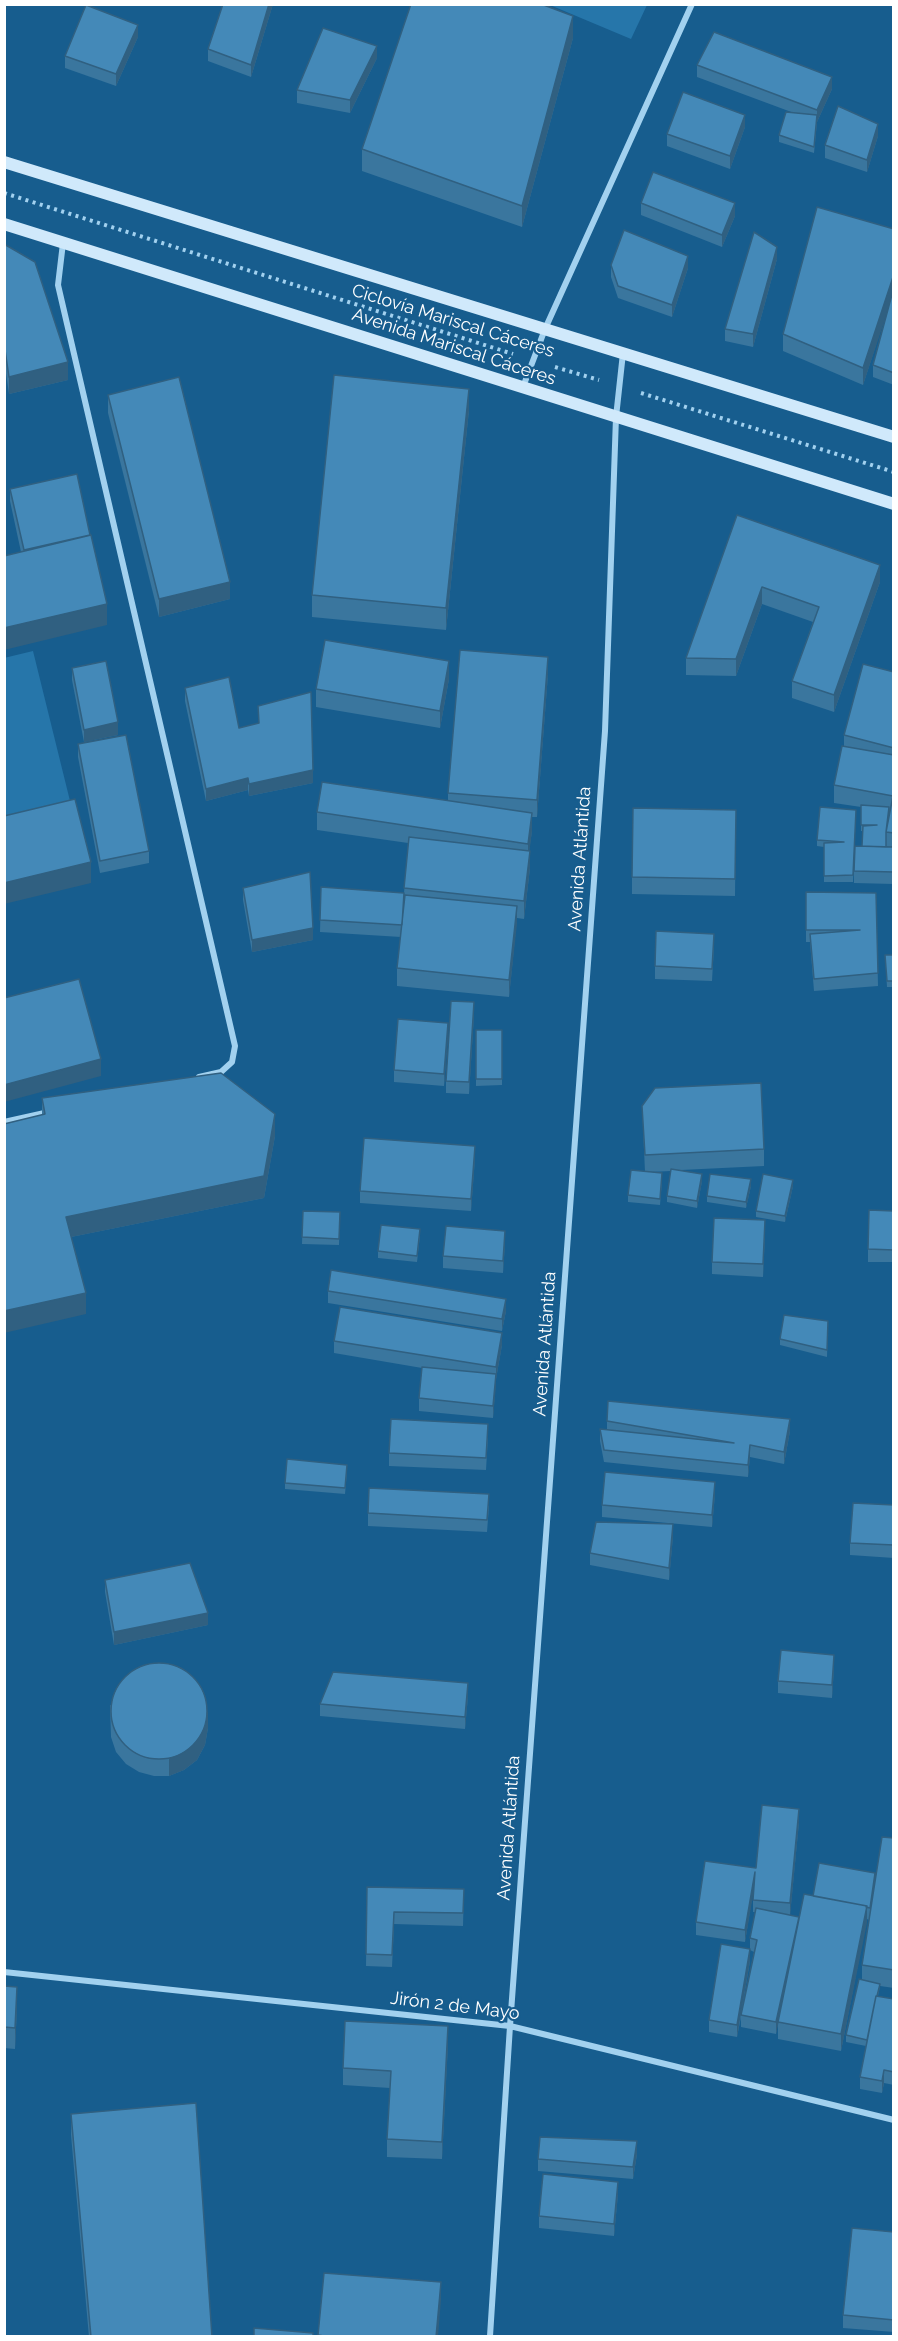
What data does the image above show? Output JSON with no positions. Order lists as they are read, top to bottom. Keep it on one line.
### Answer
{"streets":{"main road":["Avenida Mariscal Cáceres"],"street":["Avenida Atlántida","Jirón 2 de Mayo"],"path":["Ciclovía Mariscal Cáceres"]},"crossings":[["Ciclovía Mariscal Cáceres","Avenida Atlántida"],["Avenida Mariscal Cáceres","Avenida Atlántida"],["Avenida Atlántida","Jirón 2 de Mayo"]]}
